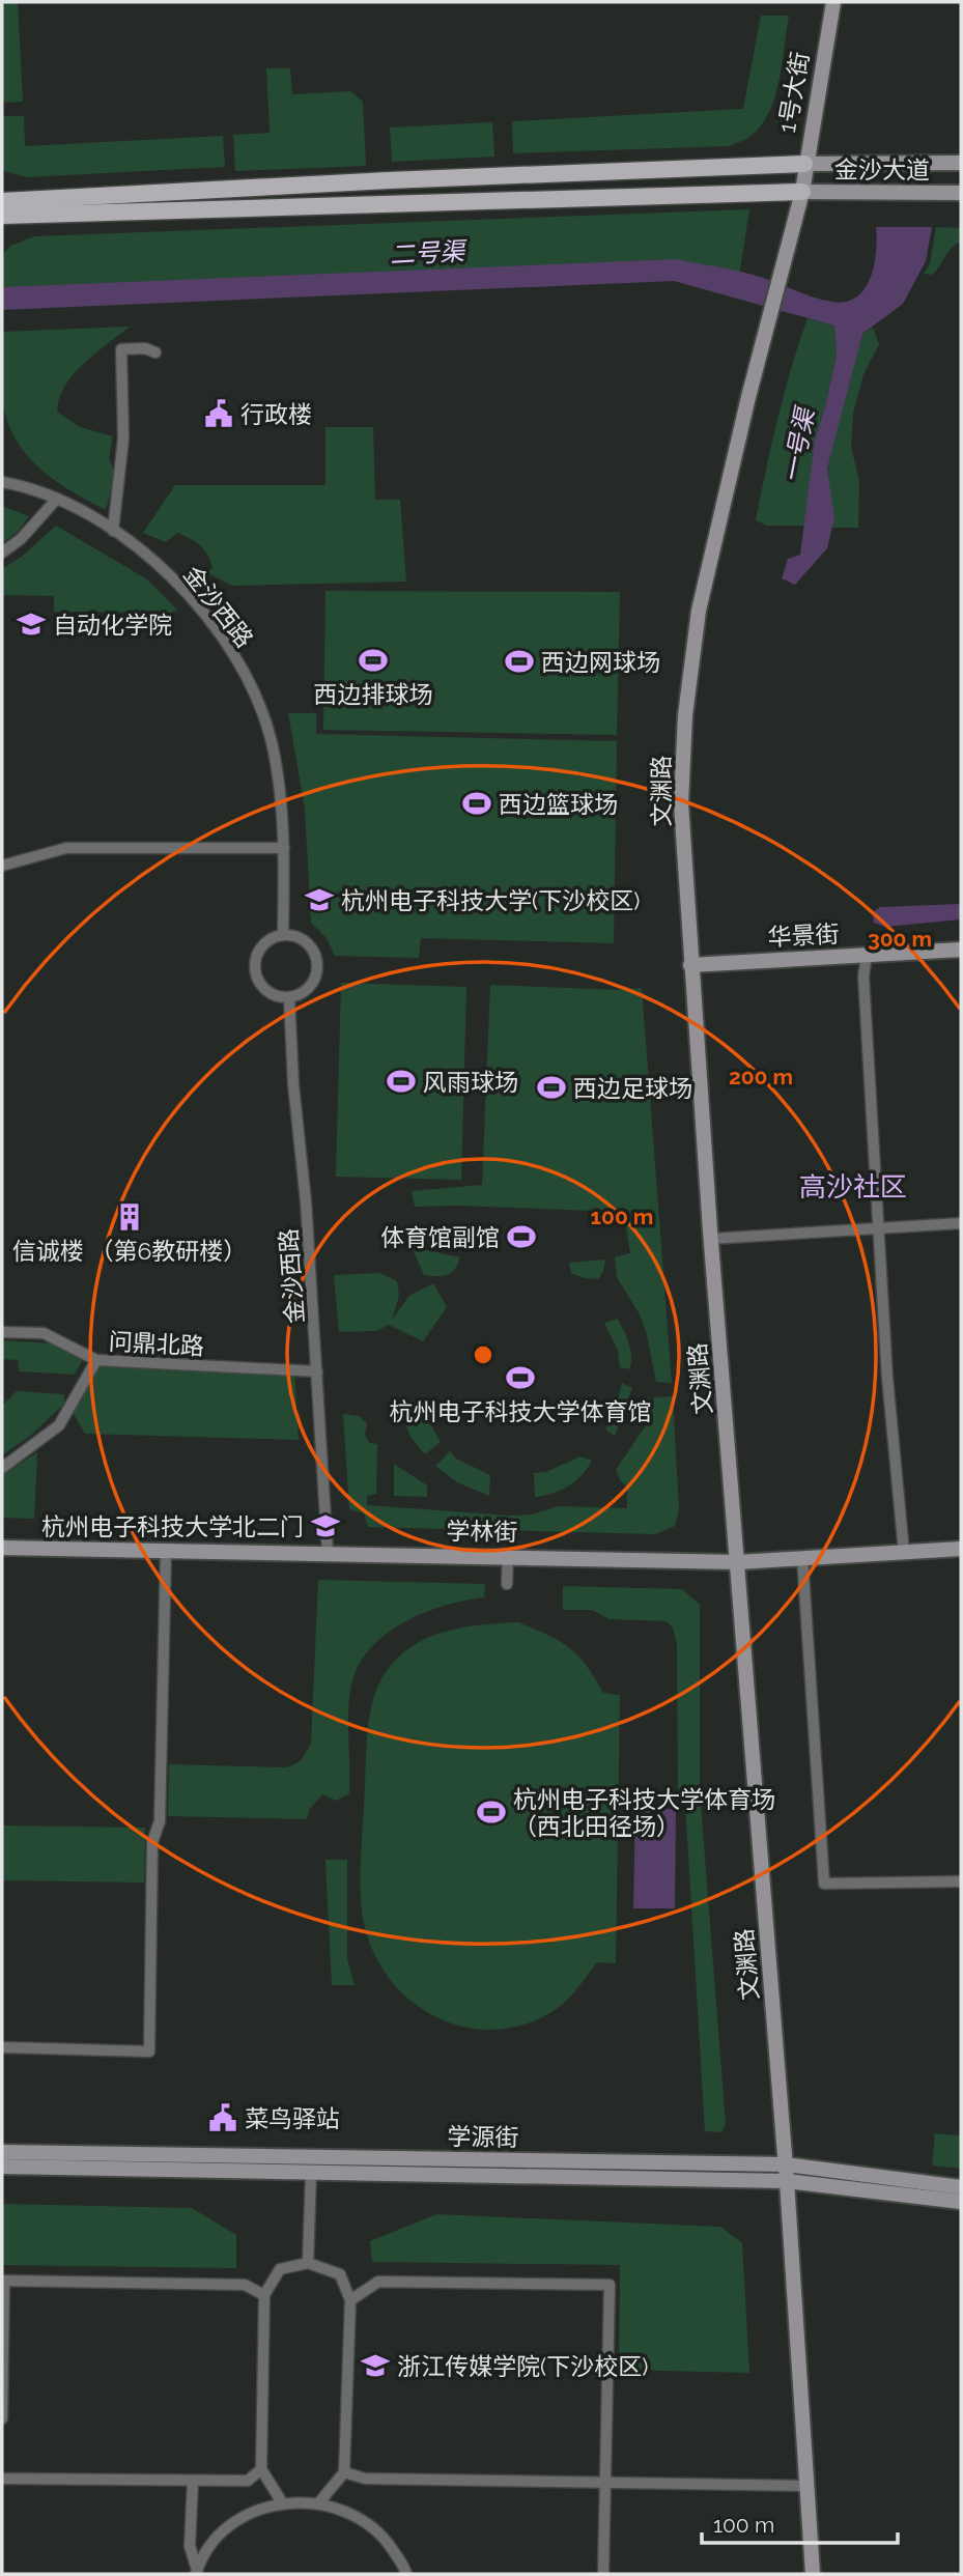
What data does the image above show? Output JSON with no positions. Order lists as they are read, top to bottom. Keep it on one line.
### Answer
{"streets":{"main road":["1号大街","金沙大道","文渊路","华景街","学林街","学源街"],"street":["金沙西路","问鼎北路"]},"crossings":[["1号大街","金沙大道"],["1号大街","文渊路"],["金沙大道","文渊路"],["金沙西路","问鼎北路"],["金沙西路","学林街"],["文渊路","华景街"],["文渊路","学林街"],["文渊路","学源街"]],"districts":["高沙社区"],"water":["二号渠","一号渠"],"places":{"public building":["行政楼","菜鸟驿站"],"school or university":["自动化学院","杭州电子科技大学(下沙校区)","杭州电子科技大学北二门","浙江传媒学院(下沙校区)"],"sports":["西边排球场","西边网球场","西边篮球场","风雨球场","西边足球场","体育馆副馆","杭州电子科技大学体育馆","杭州电子科技大学体育场 （西北田径场）"],"building":["信诚楼 （第6教研楼）"]},"scale_bar":"100 m","rings":["300 m","200 m","100 m"]}
